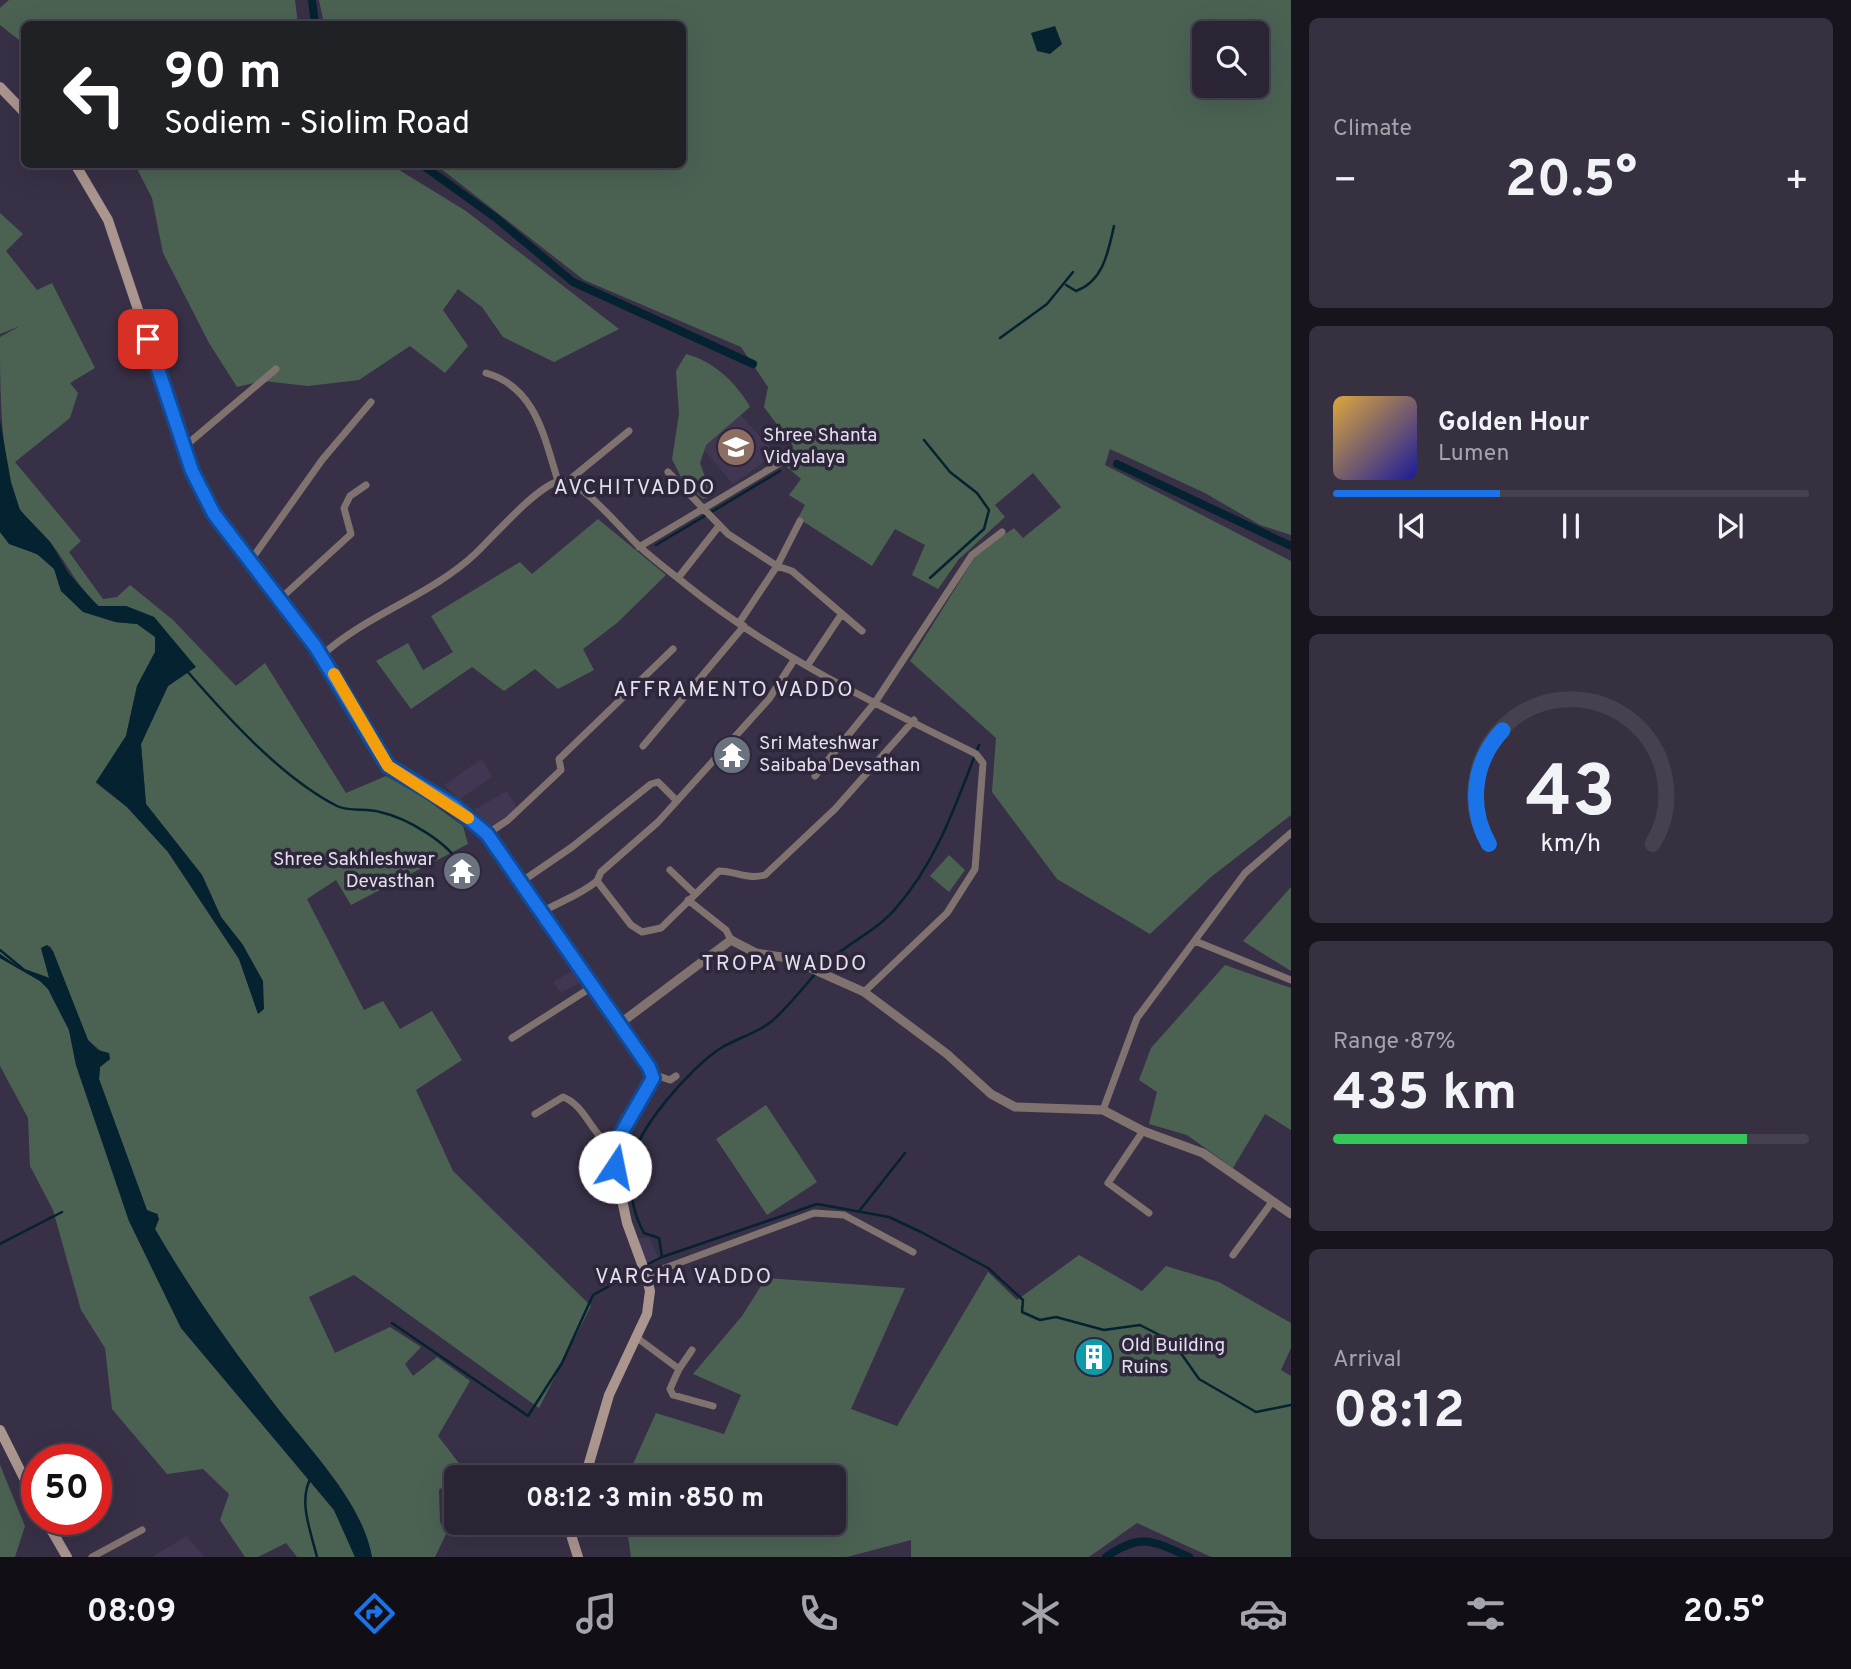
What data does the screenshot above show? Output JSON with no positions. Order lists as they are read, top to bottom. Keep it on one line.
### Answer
{"districts":["AVCHITVADDO","AFFRAMENTO VADDO","TROPA WADDO","VARCHA VADDO"],"places":{"school or university":["Shree Shanta Vidyalaya"],"temple":["Sri Mateshwar Saibaba Devsathan","Shree Sakhleshwar Devasthan"],"building":["Old Building Ruins"]},"page":{"tile":["Climate",["Range · 87%","435 km"],["Arrival","08:12"]],"turn":["90 m","Sodiem - Siolim Road"],"heat":["−","20.5°","+"],"song":["Golden Hour","Lumen"],"limit":"50","trip":"08:12 · 3 min · 850 m","tabs":["08:09","20.5°"],"gauge":["43","km/h"]}}
